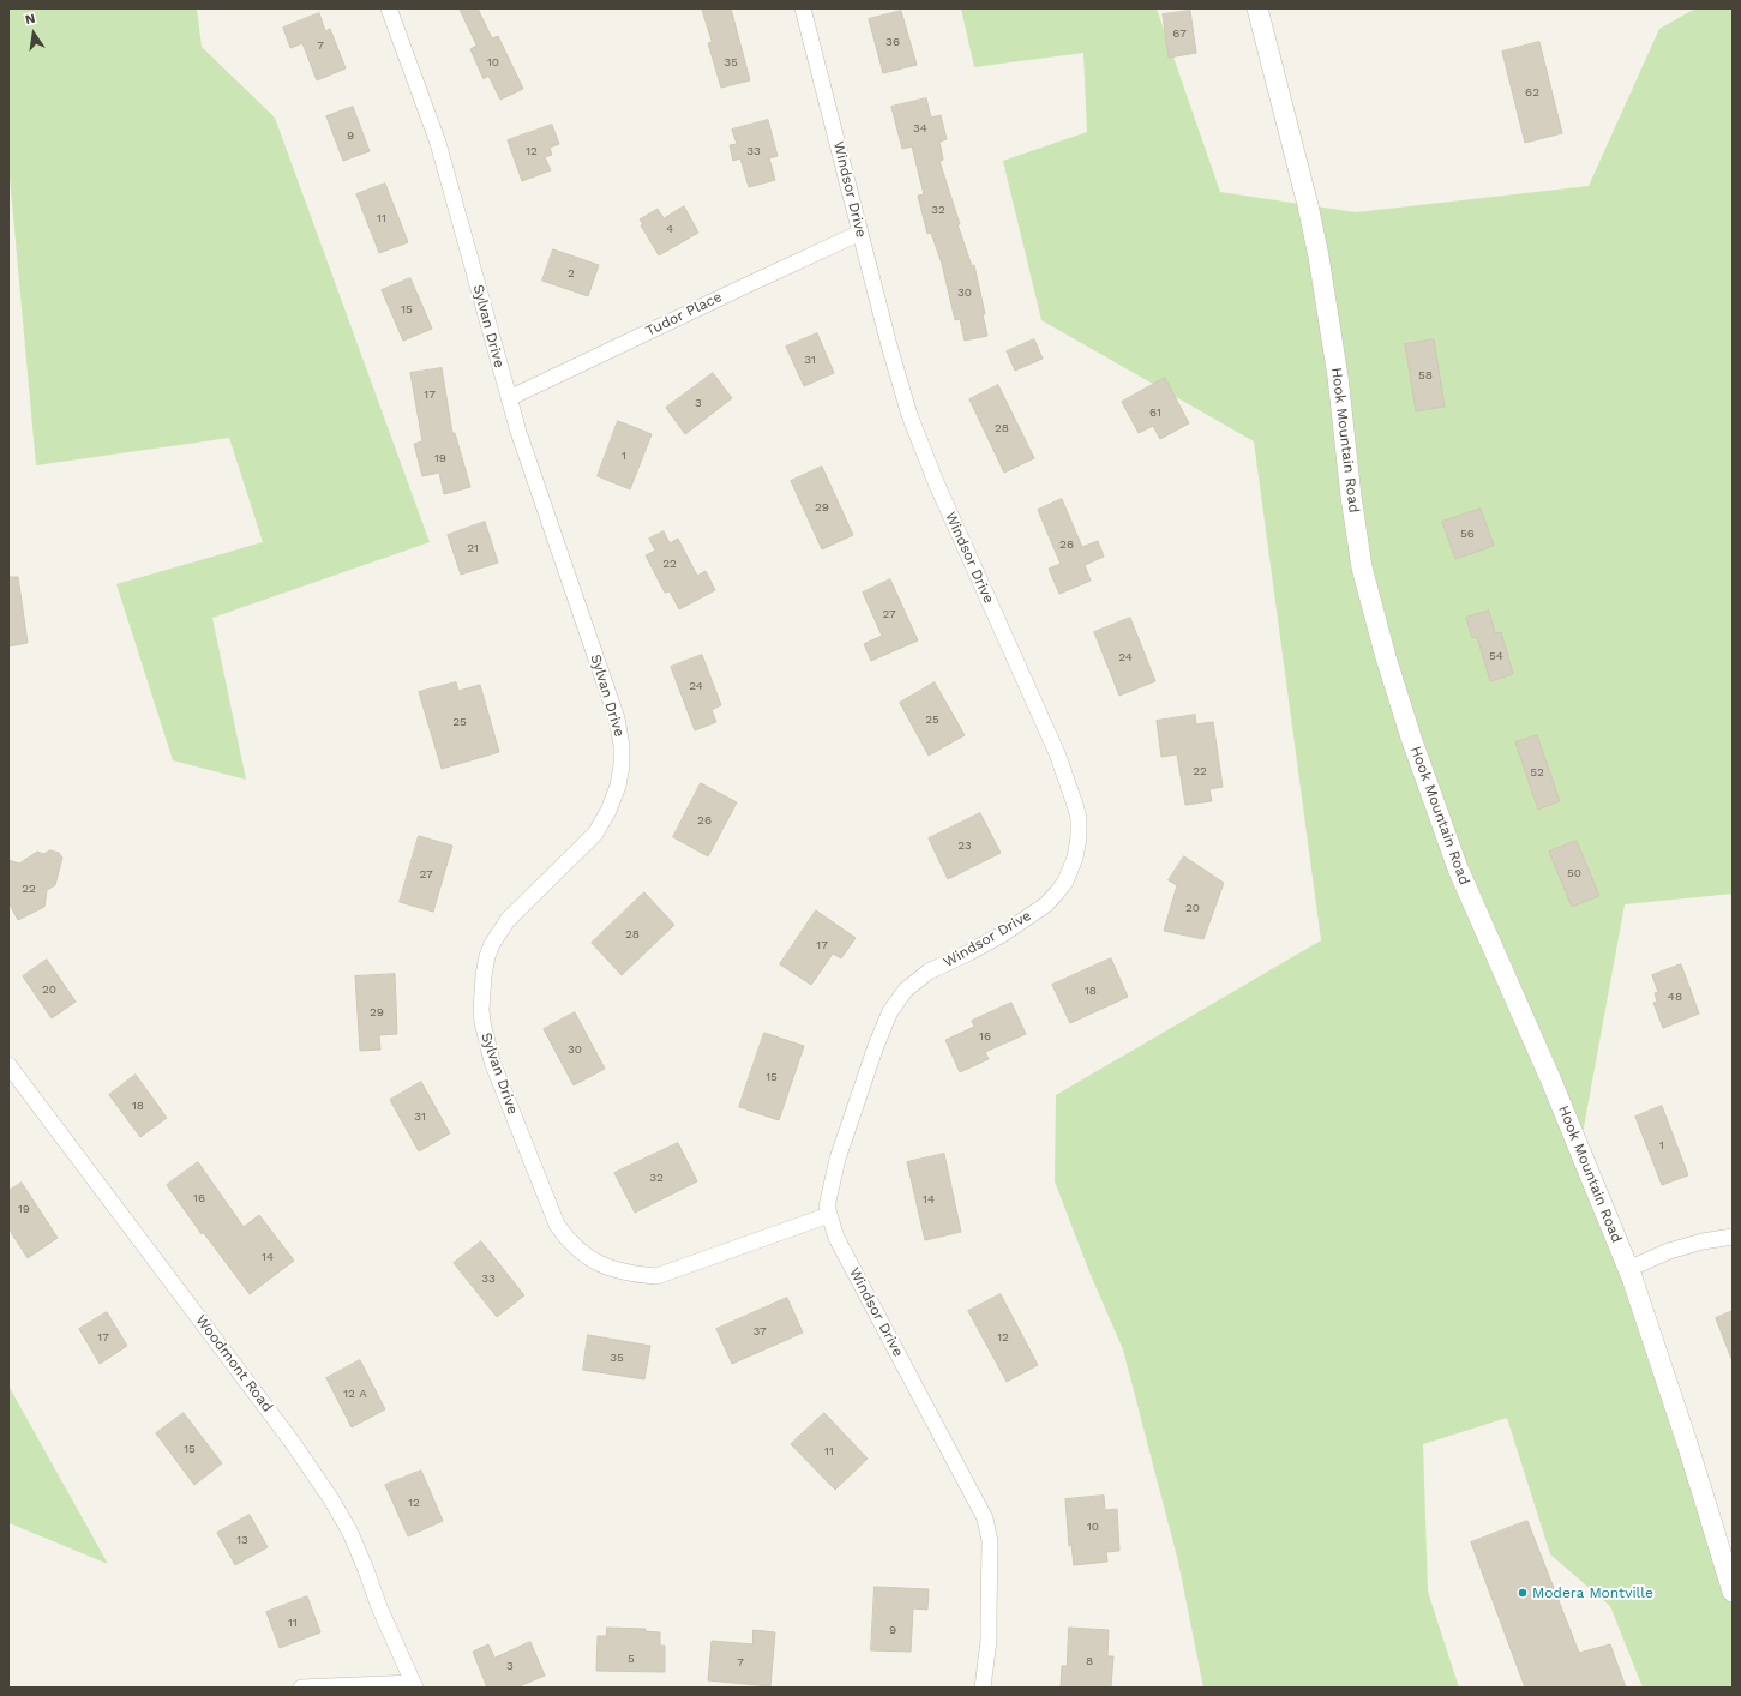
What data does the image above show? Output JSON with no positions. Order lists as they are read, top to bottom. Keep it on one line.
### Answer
{"streets":{"street":["Windsor Drive","Tudor Place","Sylvan Drive","Hook Mountain Road","Woodmont Road"]},"crossings":[["Windsor Drive","Tudor Place"],["Windsor Drive","Sylvan Drive"],["Tudor Place","Sylvan Drive"]],"places":["Modera Montville"],"house_numbers":["67","36","7","10","35","62","34","9","12","33","32","11","4","2","30","15","31","58","17","3","61","28","1","19","29","56","26","21","22","27","54","24","24","25","25","22","52","26","23","50","27","22","20","28","17","20","18","48","29","16","30","15","18","31","1","32","16","14","19","14","33","37","17","12","35","12 A","15","11","12","10","13","11","9","5","8","7","3"],"north":"top"}
